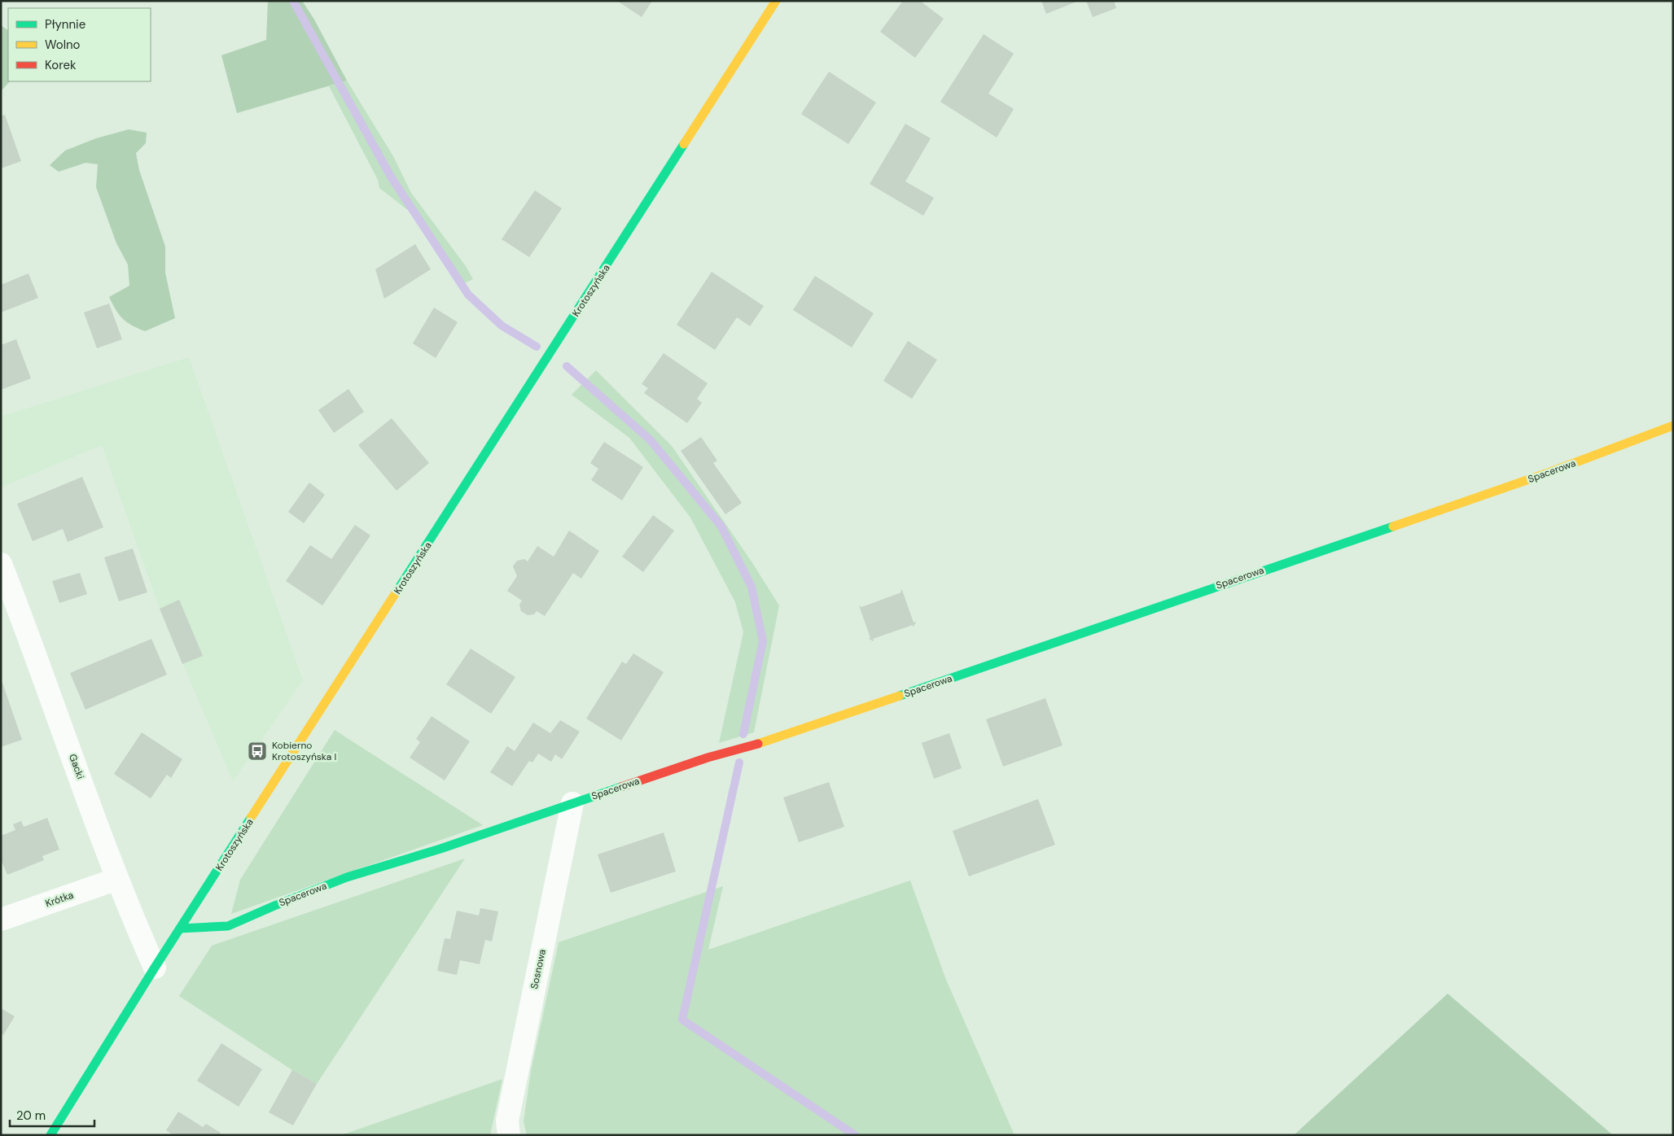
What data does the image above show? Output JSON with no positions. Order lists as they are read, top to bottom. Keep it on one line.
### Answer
{"streets":{"street":["Krotoszyńska","Spacerowa","Gacki","Krótka","Sosnowa"]},"crossings":[["Krotoszyńska","Spacerowa"],["Krotoszyńska","Gacki"],["Spacerowa","Sosnowa"],["Gacki","Krótka"]],"places":{"bus stop":["Kobierno Krotoszyńska I"]},"legend":["Płynnie","Wolno","Korek"],"scale_bar":"20 m"}
